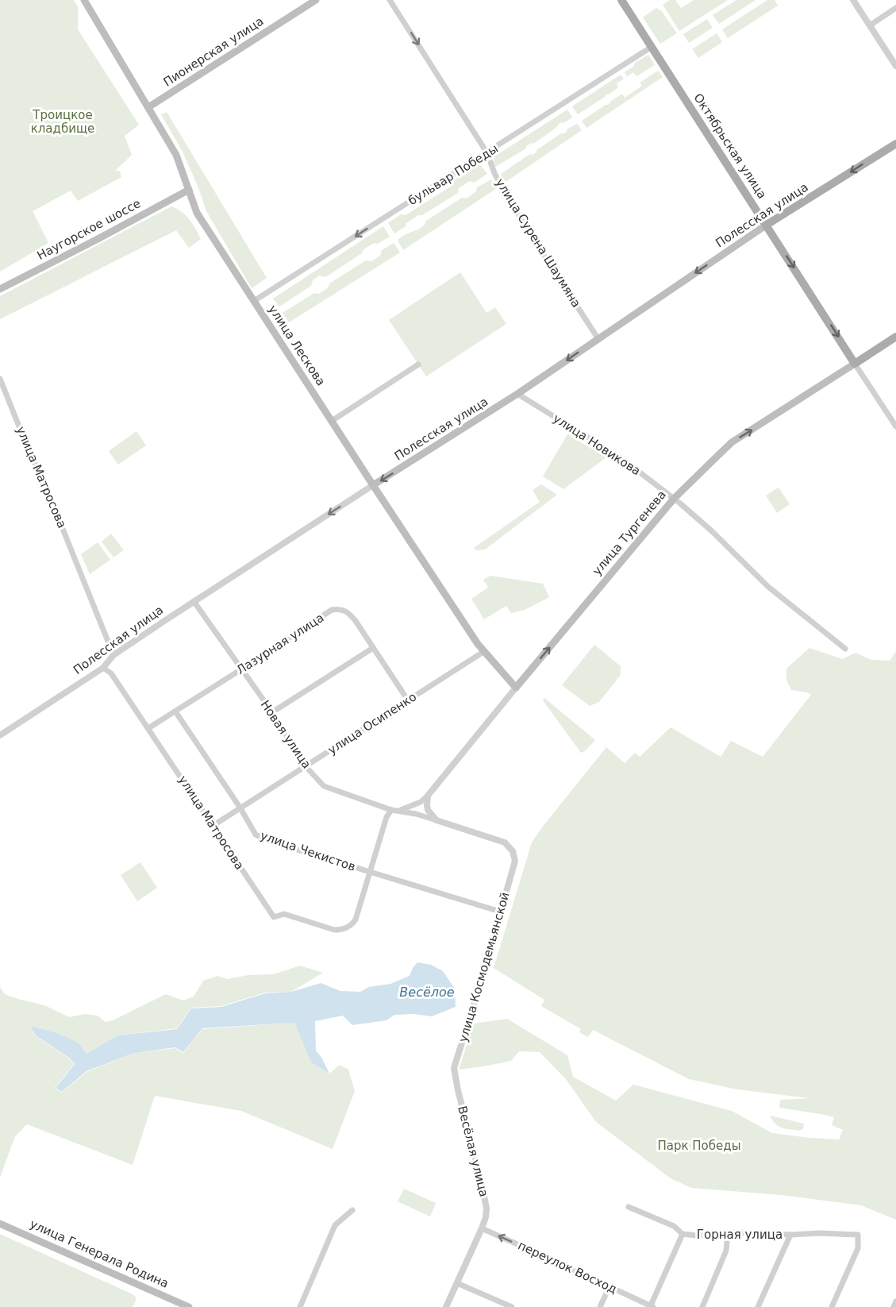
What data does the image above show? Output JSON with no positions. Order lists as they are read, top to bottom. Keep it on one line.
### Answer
{"streets":{"main road":["Пионерская улица","Октябрьская улица","Полесская улица","Наугорское шоссе","улица Лескова","улица Тургенева","улица Генерала Родина"],"street":["бульвар Победы","улица Сурена Шаумяна","улица Новикова","улица Матросова","Лазурная улица","улица Осипенко","Новая улица","улица Чекистов","улица Космодемьянской","Весёлая улица","Горная улица","переулок Восход"]},"crossings":[["Пионерская улица","улица Лескова"],["Октябрьская улица","бульвар Победы"],["Октябрьская улица","Полесская улица"],["Октябрьская улица","улица Тургенева"],["бульвар Победы","улица Сурена Шаумяна"],["бульвар Победы","улица Лескова"],["Полесская улица","улица Сурена Шаумяна"],["Полесская улица","улица Лескова"],["Полесская улица","улица Новикова"],["Полесская улица","улица Матросова"],["Полесская улица","Новая улица"],["Наугорское шоссе","улица Лескова"],["улица Лескова","улица Тургенева"],["улица Лескова","улица Осипенко"],["улица Новикова","улица Тургенева"],["улица Матросова","Лазурная улица"],["улица Матросова","улица Осипенко"],["улица Матросова","улица Чекистов"],["Лазурная улица","улица Осипенко"],["Лазурная улица","Новая улица"],["Лазурная улица","улица Чекистов"],["улица Осипенко","Новая улица"],["улица Осипенко","улица Чекистов"],["Новая улица","улица Космодемьянской"],["улица Чекистов","улица Космодемьянской"],["улица Космодемьянской","Весёлая улица"],["Весёлая улица","переулок Восход"]],"one_way":["бульвар Победы","Полесская улица","улица Сурена Шаумяна","улица Тургенева","переулок Восход"],"water":["Весёлое"],"parks":["Троицкое кладбище","Парк Победы"]}
